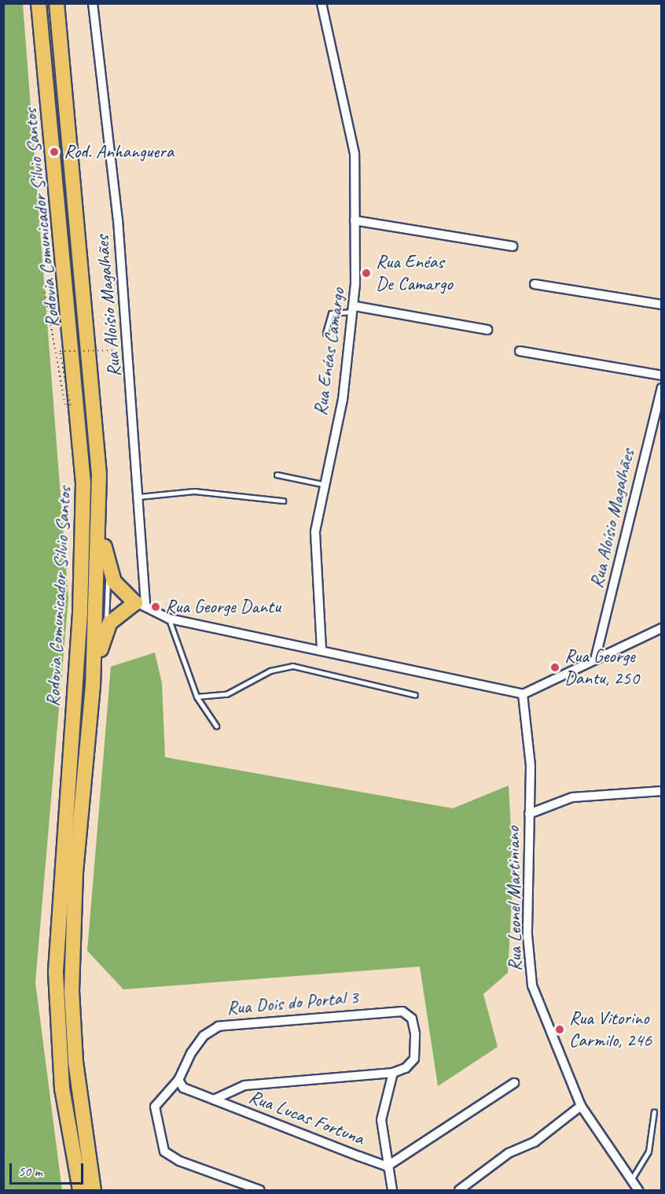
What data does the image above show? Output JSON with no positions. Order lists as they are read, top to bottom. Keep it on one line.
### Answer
{"streets":{"highway":["Rodovia Comunicador Silvio Santos"],"street":["Rua Aloísio Magalhães","Rua Enéas Camargo","Rua Leonel Martiniano","Rua Dois do Portal 3","Rua Lucas Fortuna"]},"places":["Rod. Anhanguera","Rua Enéas De Camargo","Rua George Dantu","Rua George Dantu, 250","Rua Vitorino Carmilo, 246"],"scale_bar":"50 m"}
